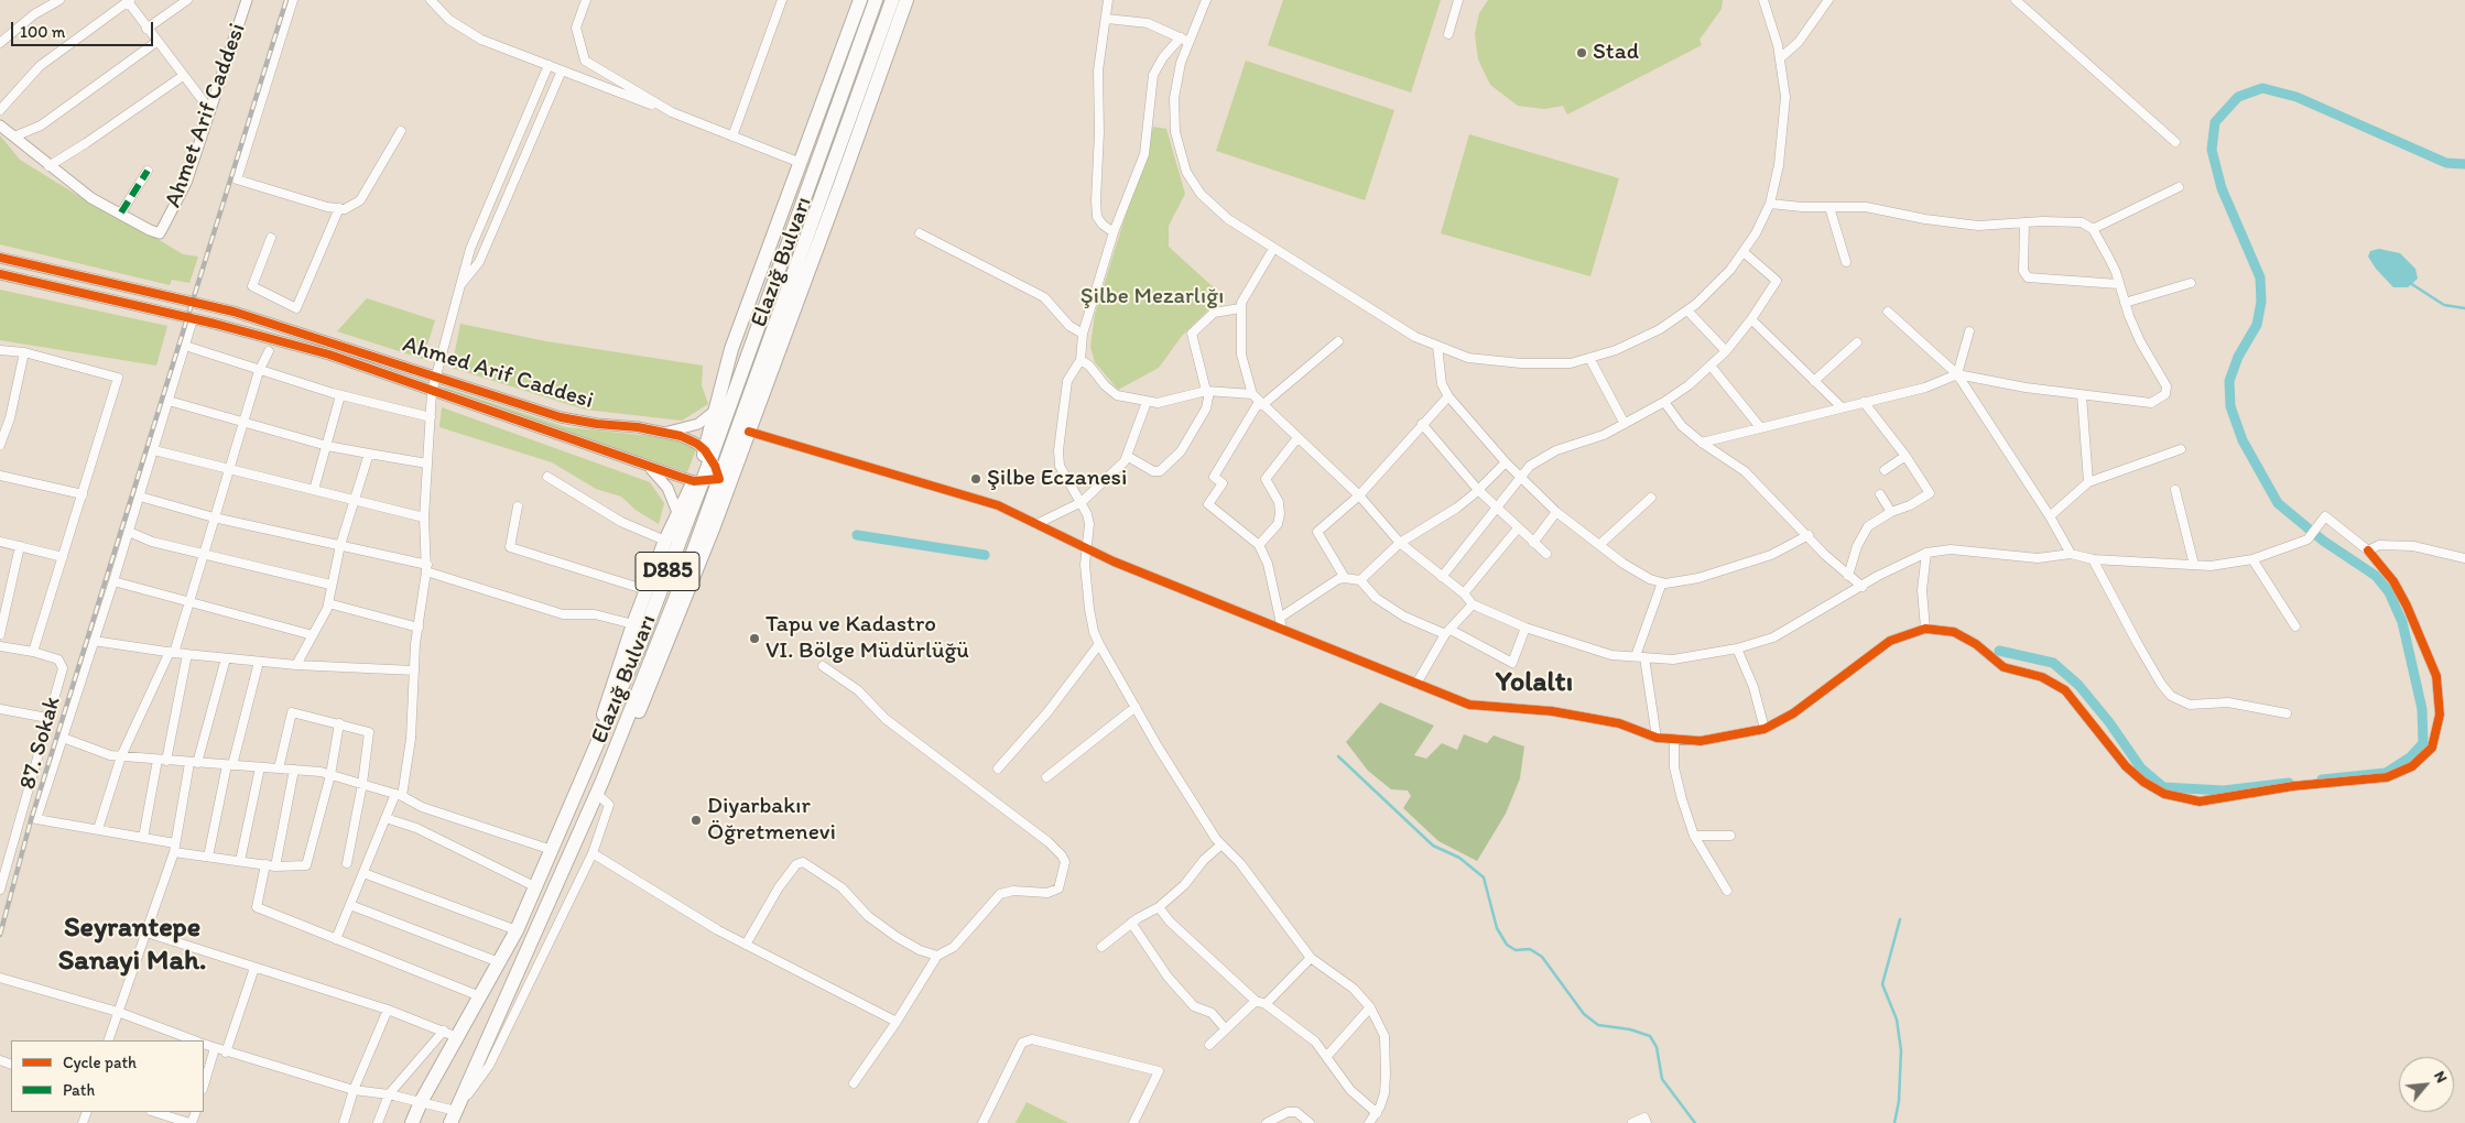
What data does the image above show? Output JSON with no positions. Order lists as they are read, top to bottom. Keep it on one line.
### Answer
{"streets":{"highway":["Elazığ Bulvarı","D885"],"street":["Ahmet Arif Caddesi","Ahmed Arif Caddesi","87. Sokak"]},"crossings":[["Elazığ Bulvarı","Ahmed Arif Caddesi"]],"districts":["Yolaltı","Seyrantepe Sanayi Mah."],"parks":["Şilbe Mezarlığı"],"places":["Stad","Şilbe Eczanesi","Tapu ve Kadastro VI. Bölge Müdürlüğü","Diyarbakır Öğretmenevi"],"legend":["Cycle path","Path"],"scale_bar":"100 m","north":"top right"}
